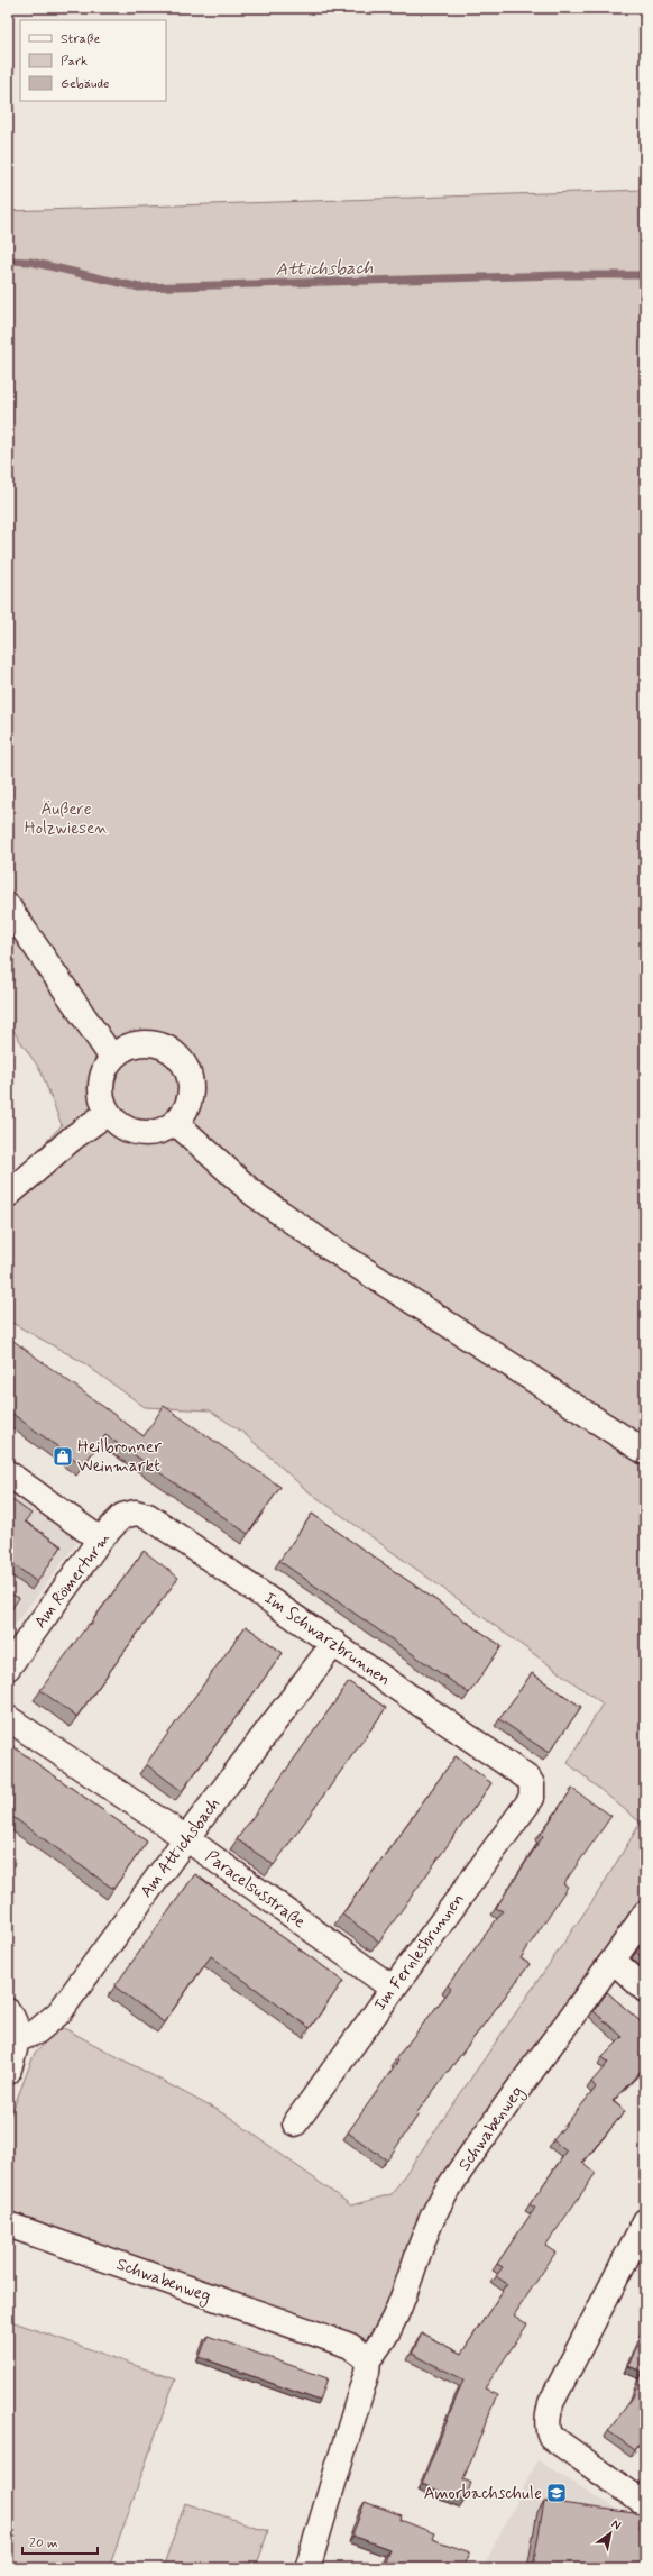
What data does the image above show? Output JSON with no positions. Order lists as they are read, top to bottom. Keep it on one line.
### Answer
{"streets":{"street":["Am Römerturm","Im Schwarzbrunnen","Am Attichsbach","Paracelsusstraße","Im Fernlesbrunnen","Schwabenweg"]},"crossings":[["Am Römerturm","Im Schwarzbrunnen"],["Im Schwarzbrunnen","Am Attichsbach"],["Im Schwarzbrunnen","Im Fernlesbrunnen"],["Am Attichsbach","Paracelsusstraße"],["Paracelsusstraße","Im Fernlesbrunnen"]],"water":["Attichsbach"],"parks":["Äußere Holzwiesen"],"places":{"shop":["Heilbronner Weinmarkt"],"school or university":["Amorbachschule"]},"legend":["Straße","Park","Gebäude"],"scale_bar":"20 m","north":"top right"}
